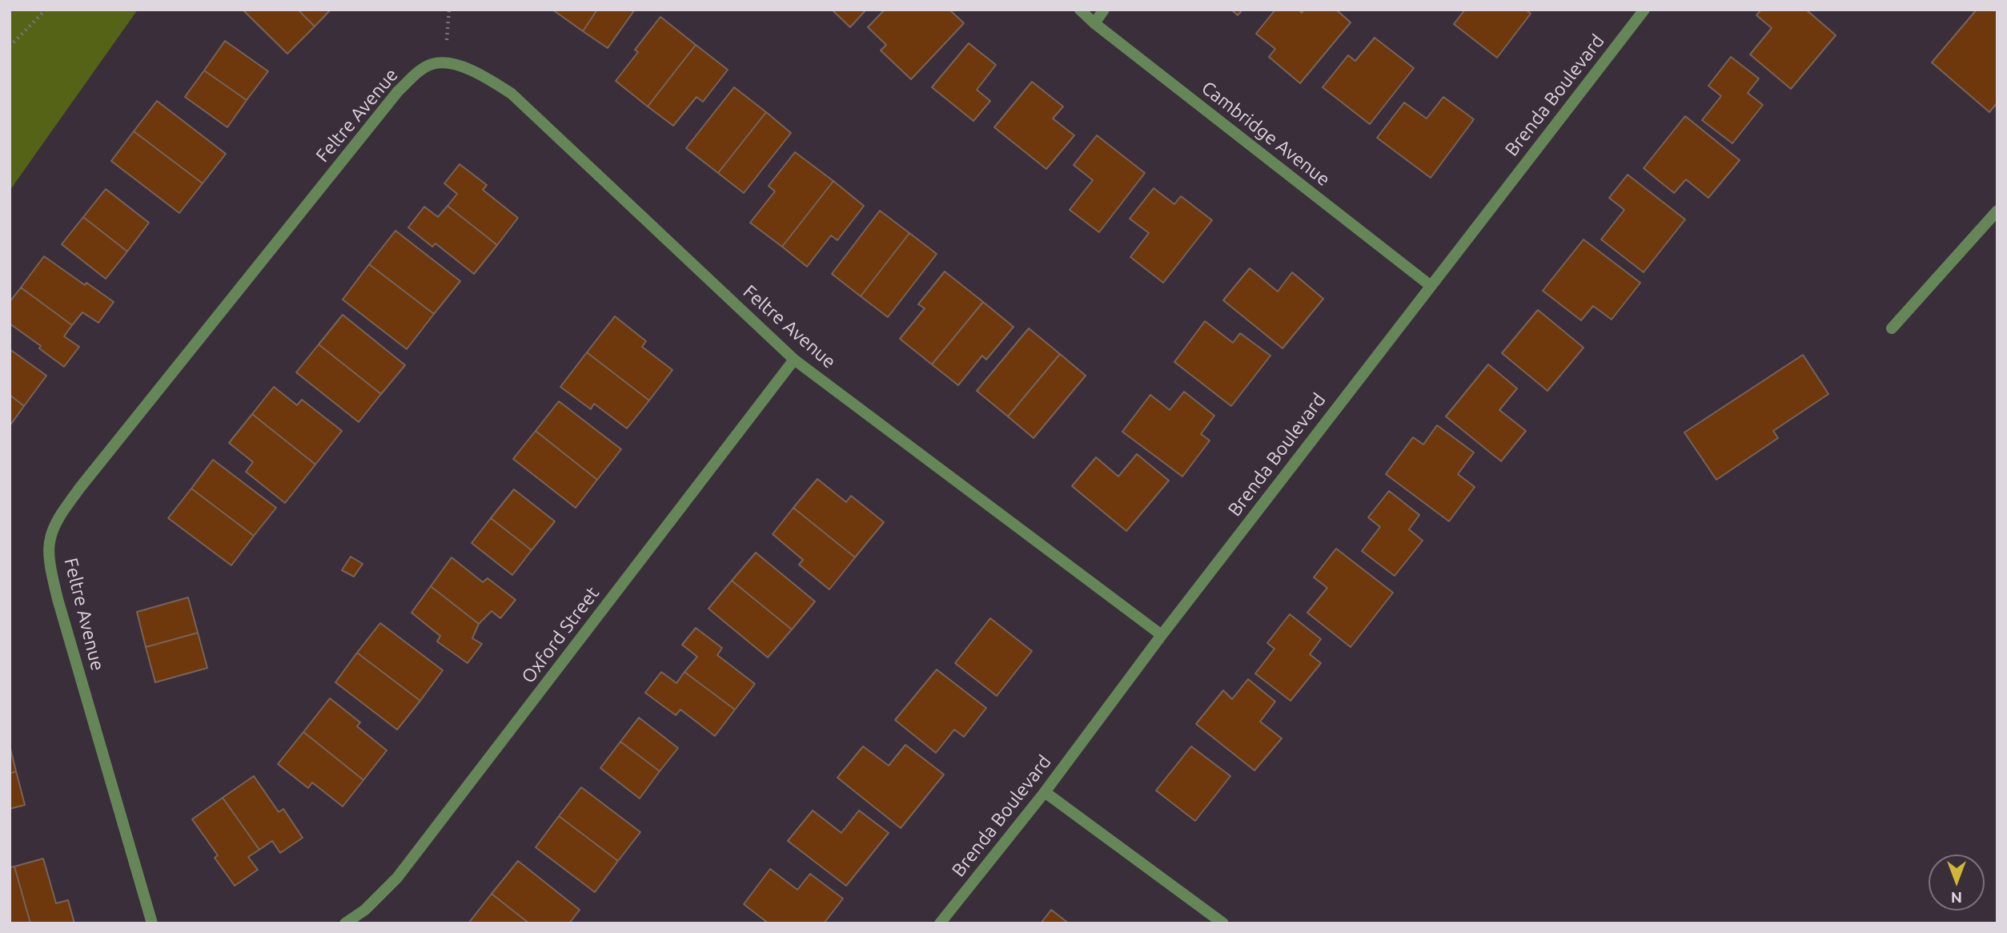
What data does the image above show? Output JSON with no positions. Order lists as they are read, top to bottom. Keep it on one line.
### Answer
{"streets":{"street":["Brenda Boulevard","Feltre Avenue","Cambridge Avenue","Oxford Street"]},"crossings":[["Brenda Boulevard","Feltre Avenue"],["Brenda Boulevard","Cambridge Avenue"],["Feltre Avenue","Oxford Street"]],"north":"bottom"}
